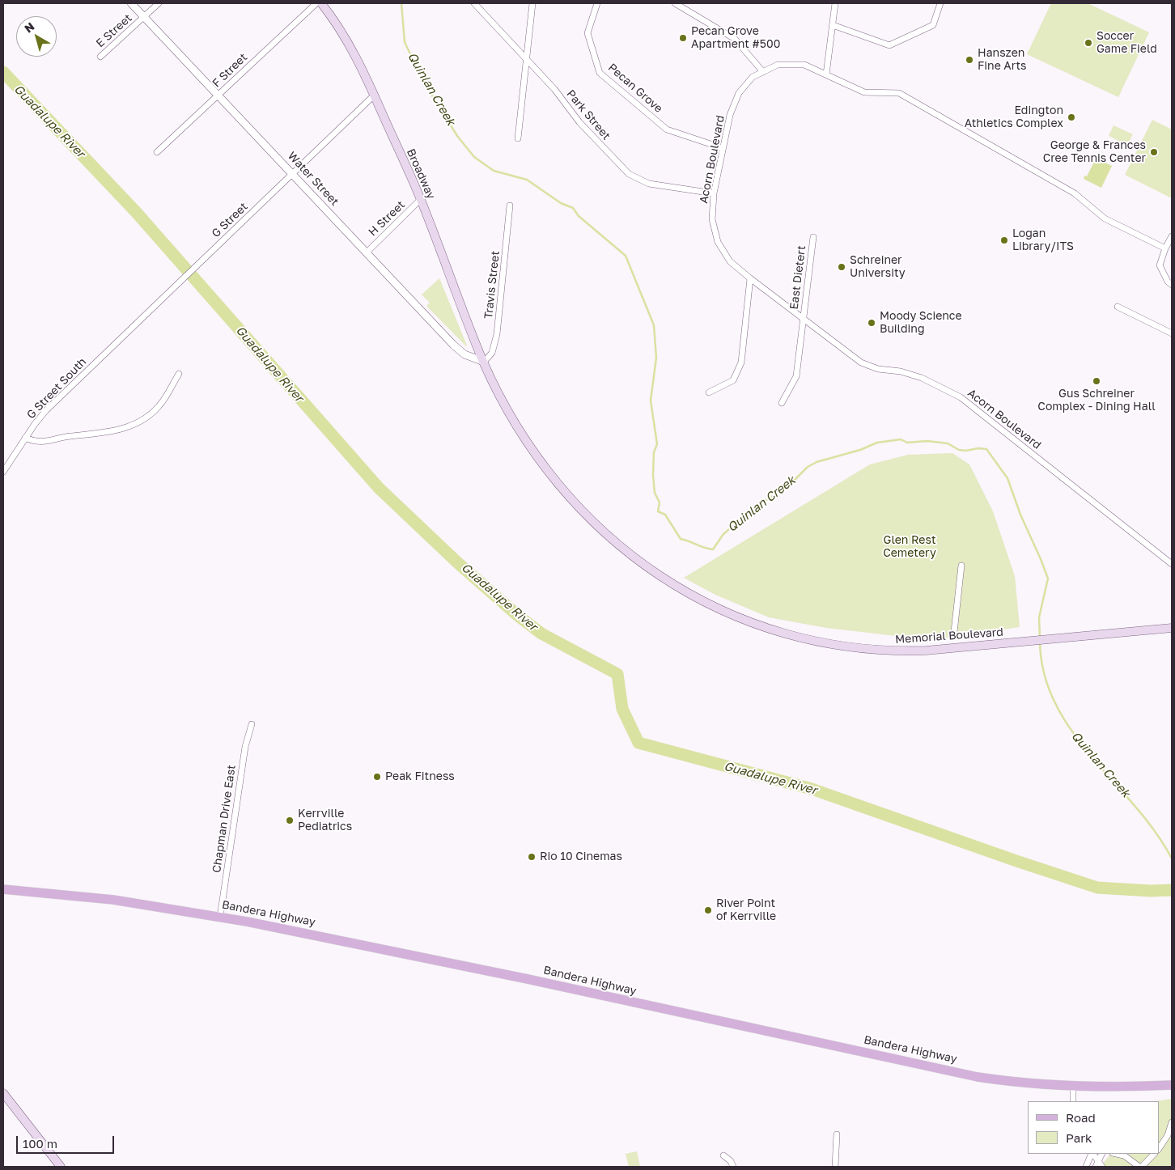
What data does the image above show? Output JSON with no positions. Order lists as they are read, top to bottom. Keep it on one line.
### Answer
{"streets":{"main road":["Broadway","Memorial Boulevard","Bandera Highway"],"street":["E Street","F Street","Pecan Grove","Park Street","Acorn Boulevard","Water Street","H Street","G Street","East Dietert","Travis Street","G Street South","Chapman Drive East"]},"crossings":[["E Street","Water Street"],["F Street","Water Street"],["Pecan Grove","Acorn Boulevard"],["Park Street","Acorn Boulevard"],["Acorn Boulevard","East Dietert"],["Broadway","Water Street"],["Broadway","H Street"],["Broadway","G Street"],["Broadway","Travis Street"],["Broadway","Memorial Boulevard"],["Water Street","H Street"],["Water Street","G Street"],["Water Street","Travis Street"],["Water Street","Memorial Boulevard"],["G Street","G Street South"],["Travis Street","Memorial Boulevard"],["Chapman Drive East","Bandera Highway"]],"water":["Quinlan Creek","Guadalupe River"],"parks":["Glen Rest Cemetery"],"places":["Pecan Grove Apartment #500","Soccer Game Field","Hanszen Fine Arts","Edington Athletics Complex","George & Frances Cree Tennis Center","Logan Library/ITS","Schreiner University","Moody Science Building","Gus Schreiner Complex - Dining Hall","Peak Fitness","Kerrville Pediatrics","Rio 10 Cinemas","River Point of Kerrville"],"legend":["Road","Park"],"scale_bar":"100 m","north":"top left"}
